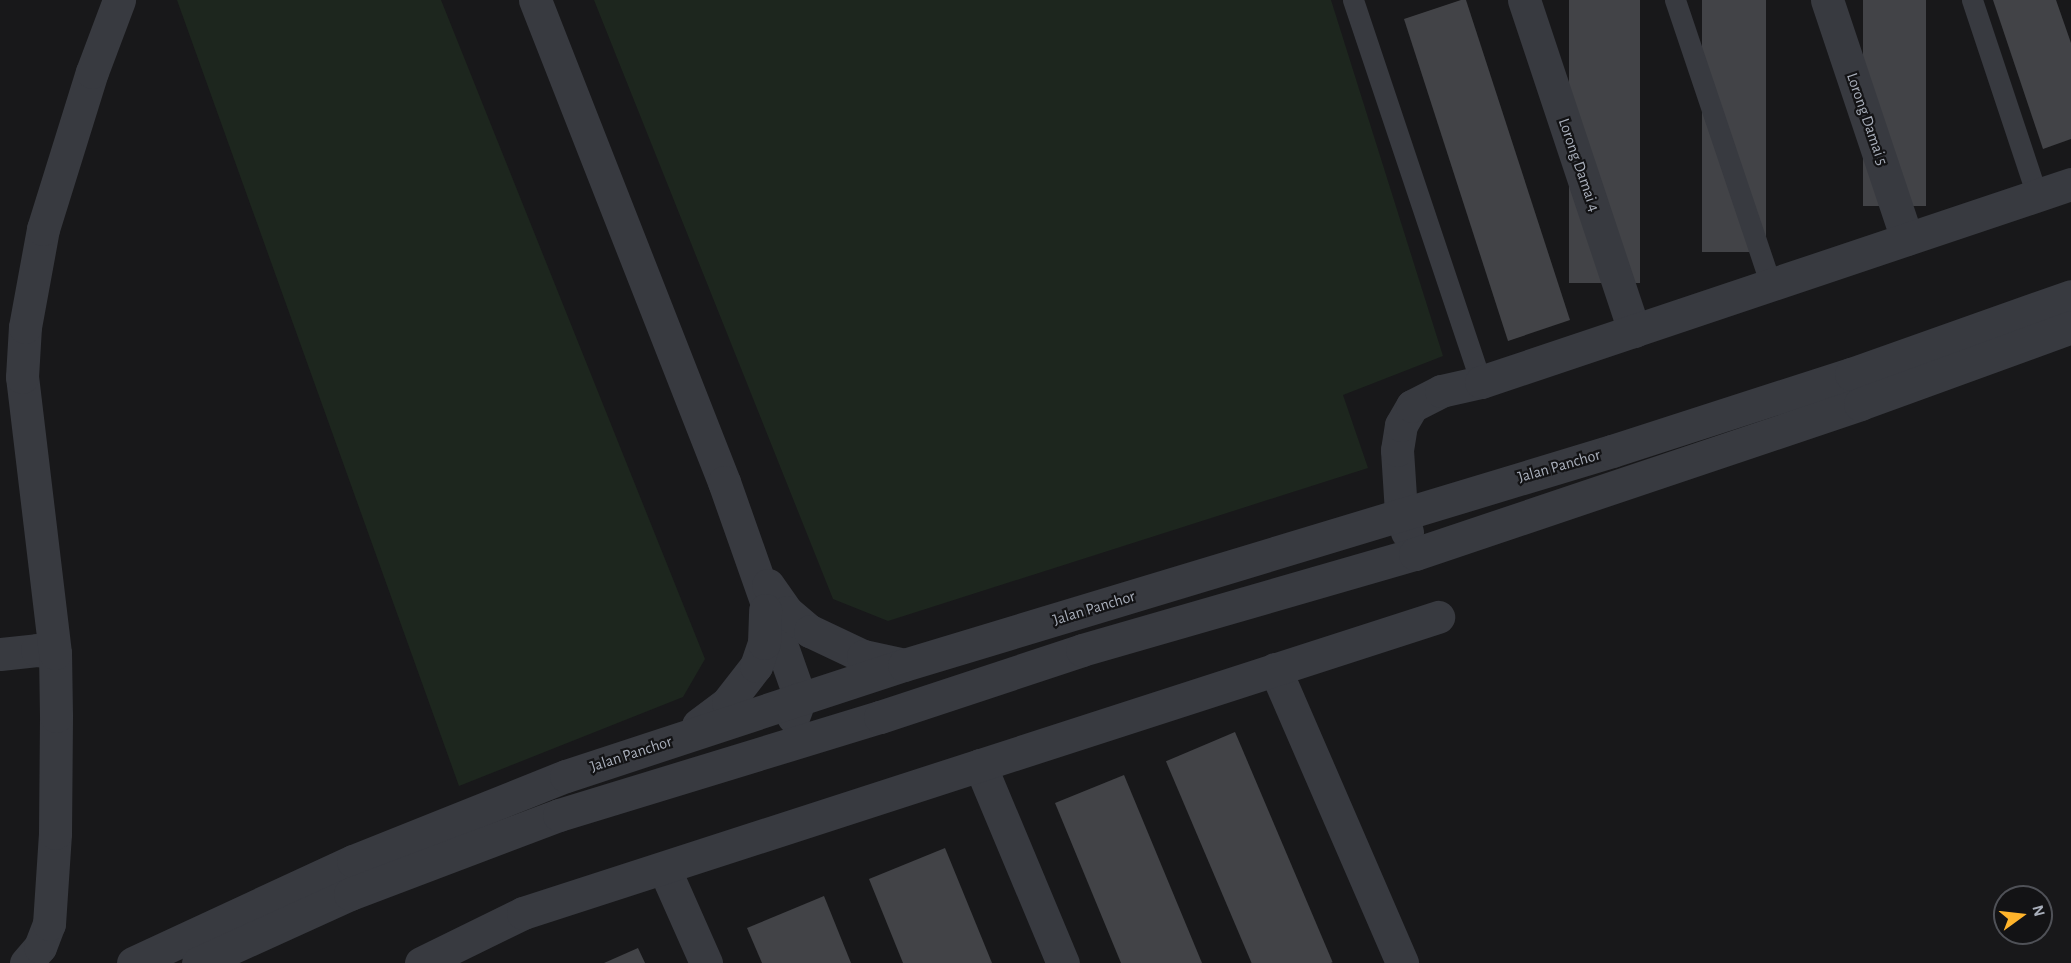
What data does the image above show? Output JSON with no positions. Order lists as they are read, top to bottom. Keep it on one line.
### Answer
{"streets":{"street":["Lorong Damai 5","Lorong Damai 4","Jalan Panchor"]},"north":"right"}
